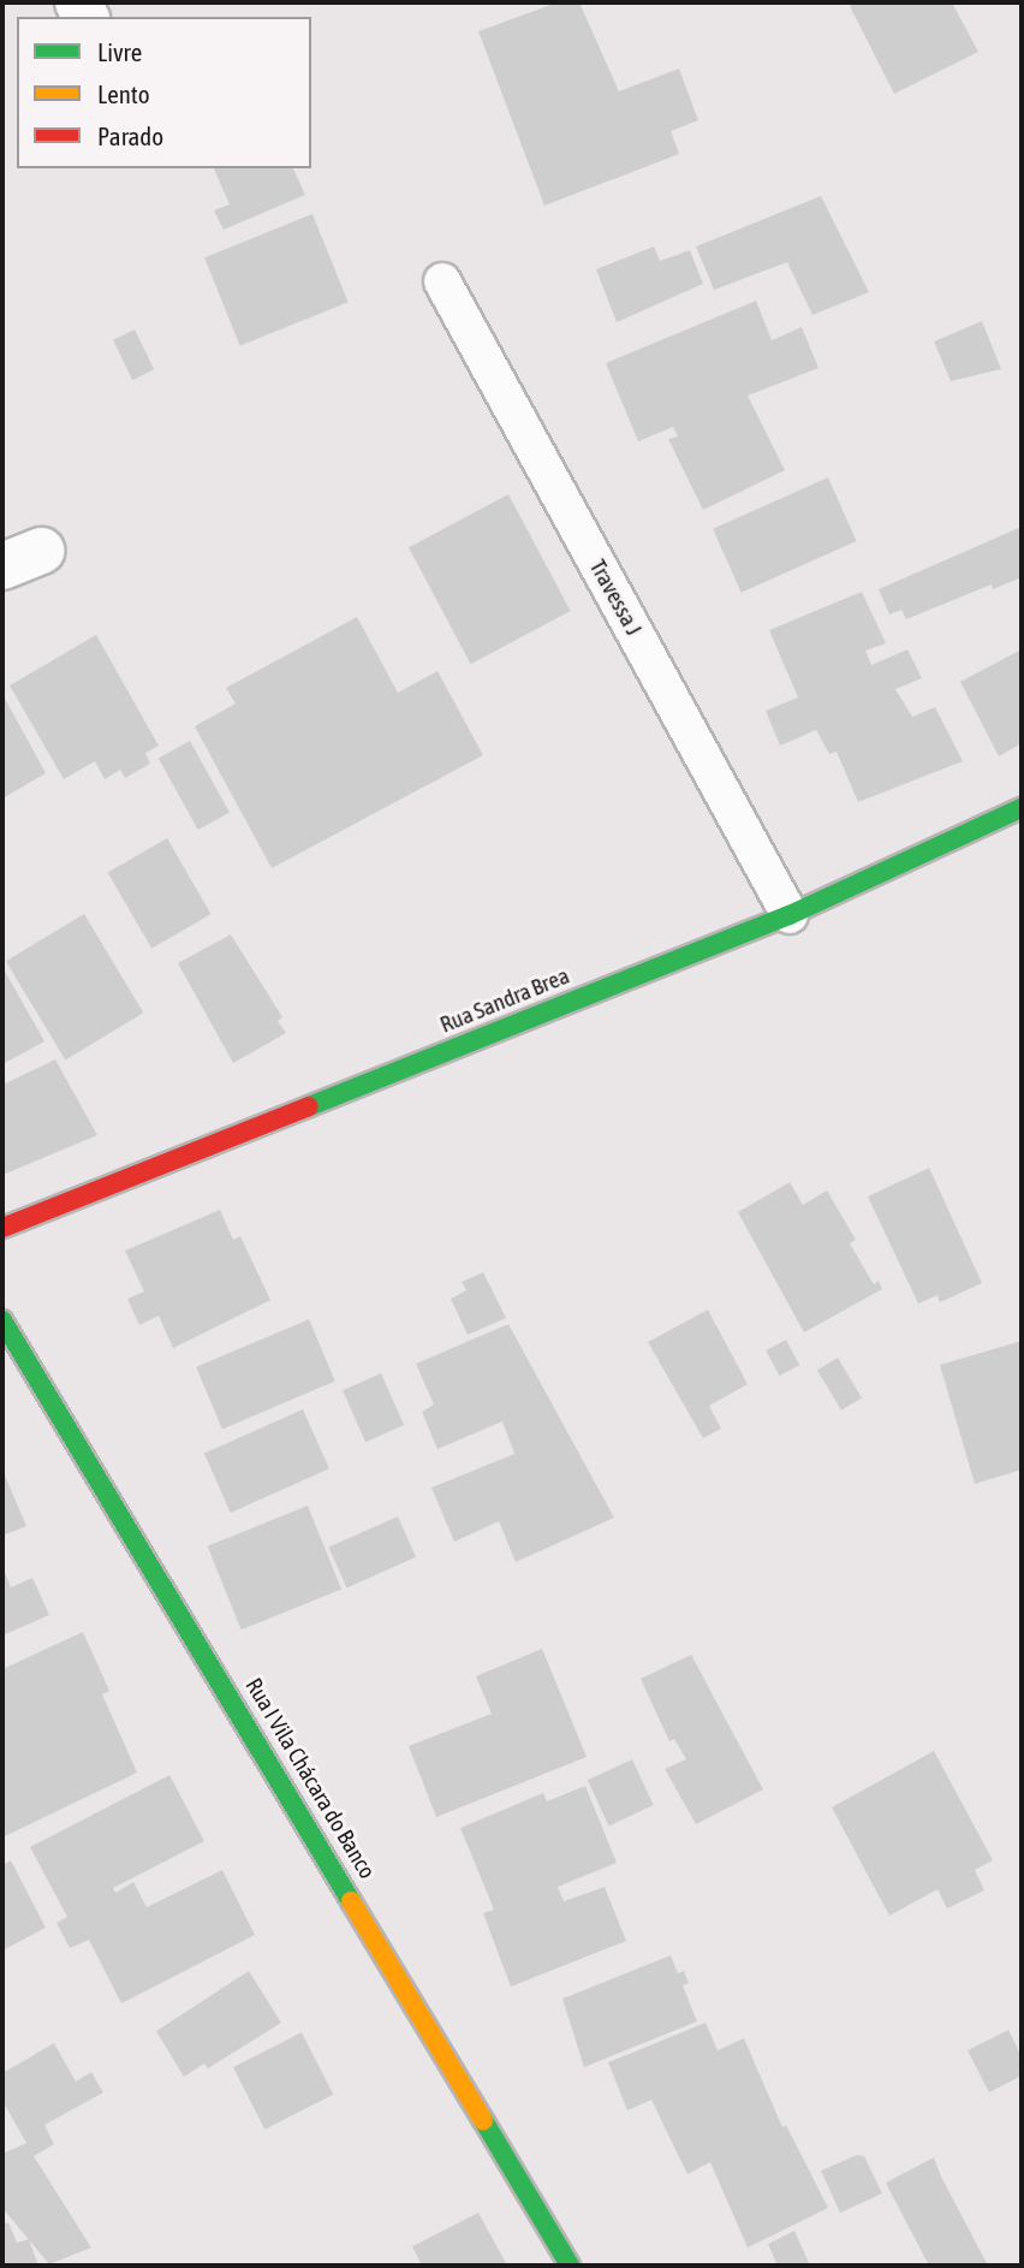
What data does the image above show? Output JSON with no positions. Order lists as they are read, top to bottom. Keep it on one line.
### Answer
{"streets":{"street":["Rua Sandra Brea","Rua I Vila Chácara do Banco"],"lane":["Travessa J"]},"crossings":[["Travessa J","Rua Sandra Brea"]],"legend":["Livre","Lento","Parado"]}
